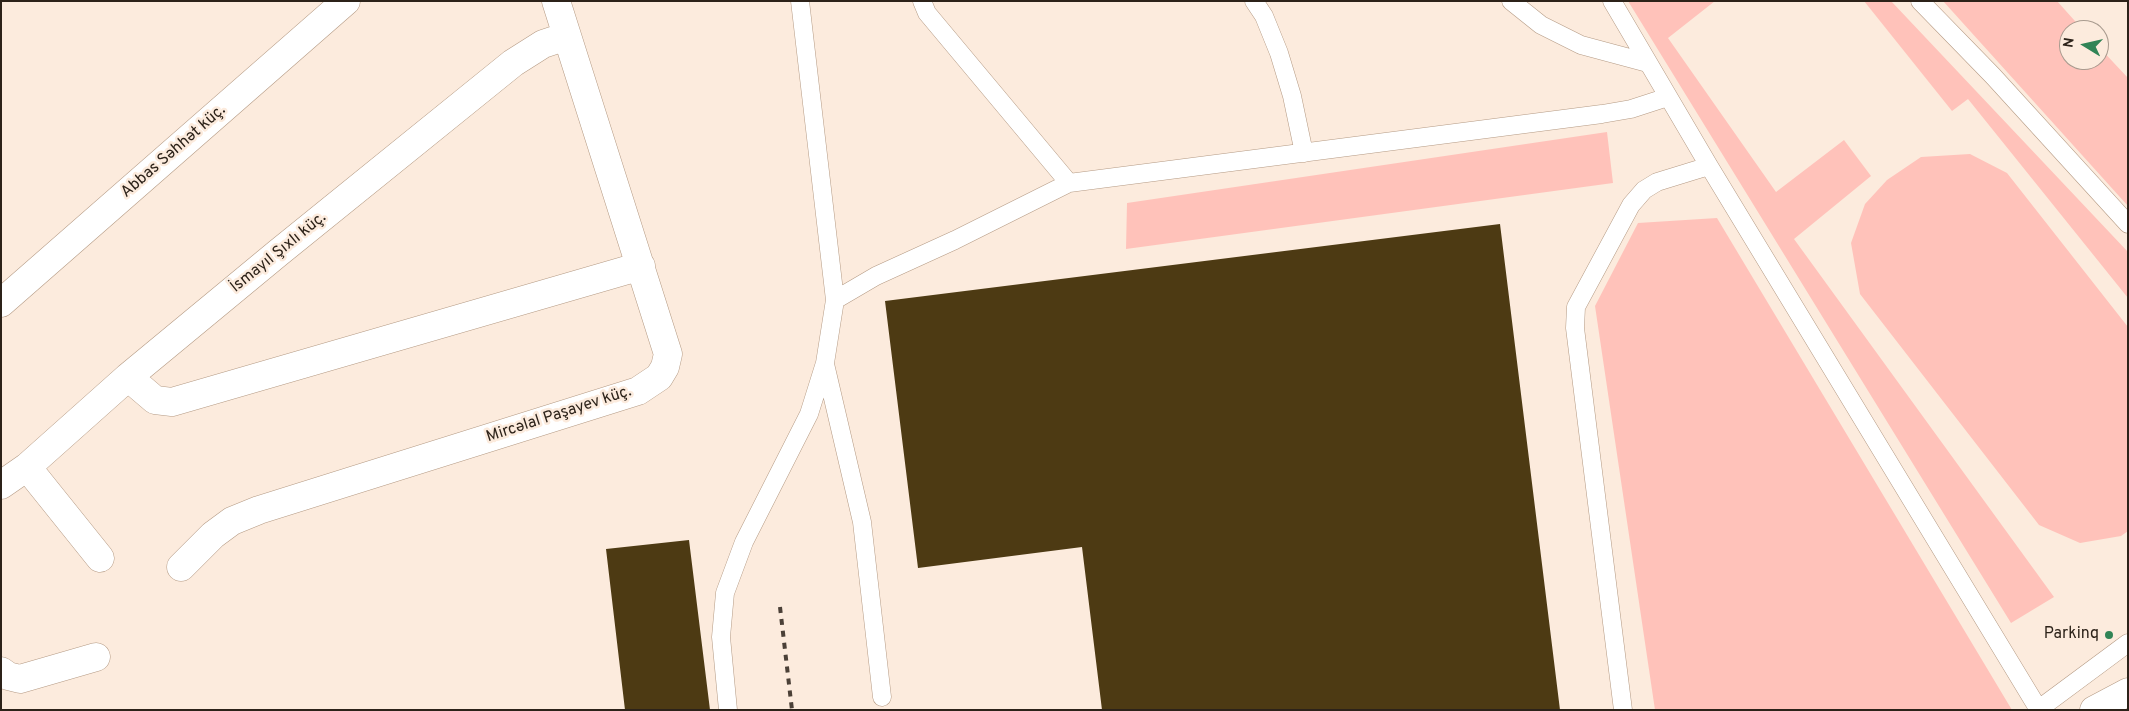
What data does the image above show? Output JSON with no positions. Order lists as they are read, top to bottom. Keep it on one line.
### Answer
{"streets":{"street":["Abbas Səhhət küç.","İsmayıl Şıxlı küç.","Mircəlal Paşayev küç."]},"crossings":[["İsmayıl Şıxlı küç.","Mircəlal Paşayev küç."]],"places":["Parkinq"],"north":"left"}
